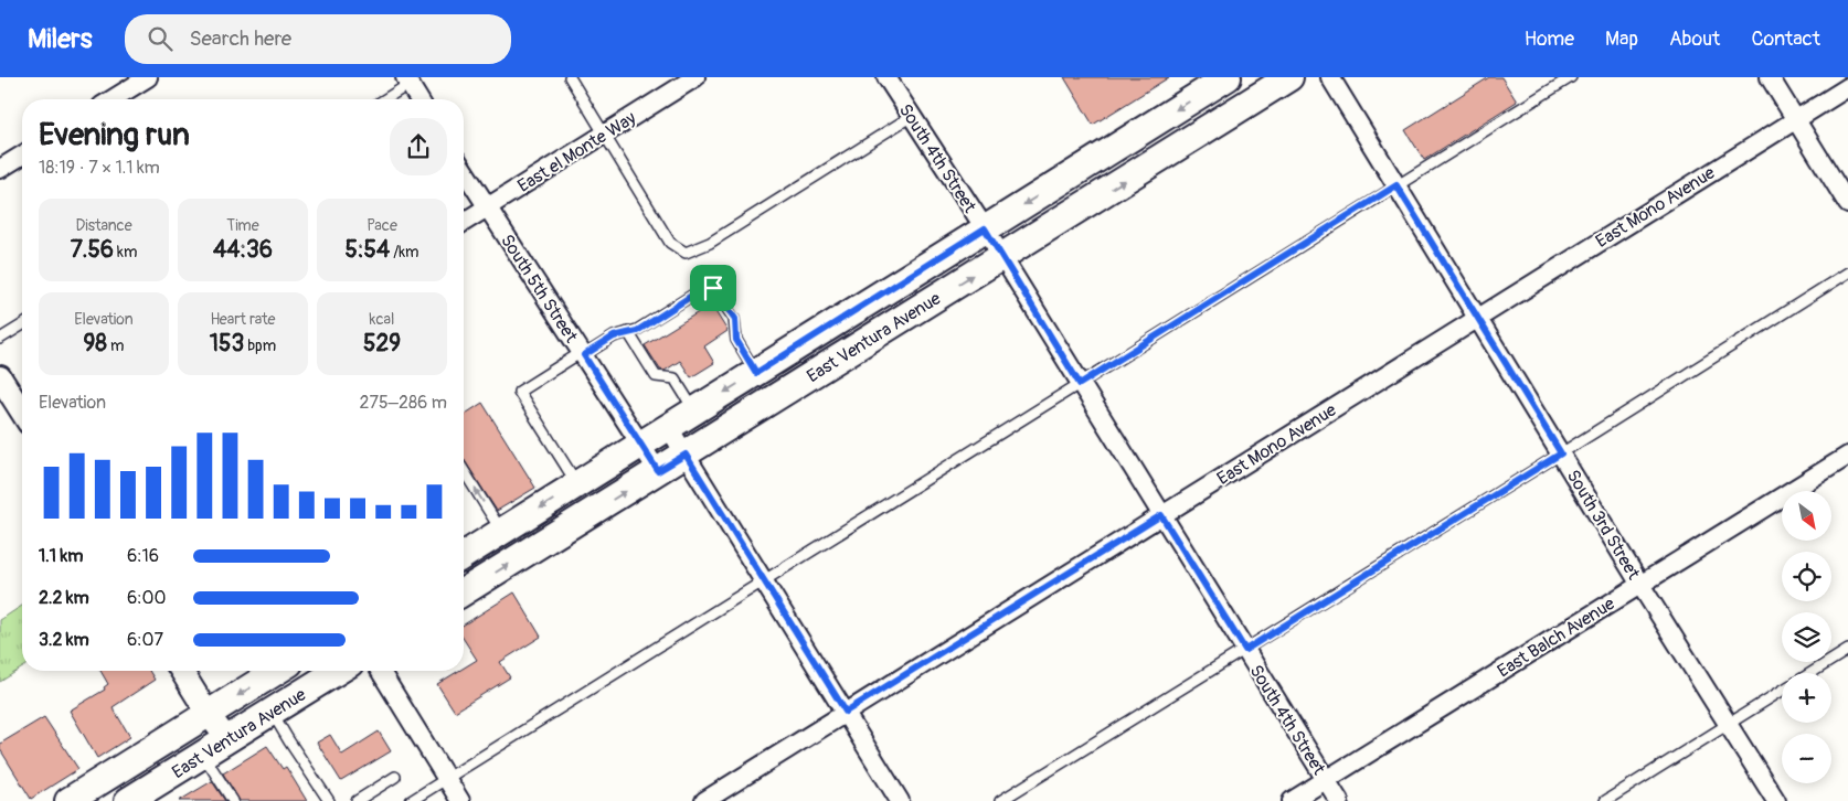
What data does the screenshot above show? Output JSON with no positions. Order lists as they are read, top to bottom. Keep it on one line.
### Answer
{"streets":{"main road":["East Ventura Avenue"],"street":["East el Monte Way","South 4th Street","East Mono Avenue","South 5th Street","South 3rd Street","East Balch Avenue"]},"crossings":[["East el Monte Way","South 5th Street"],["South 4th Street","East Mono Avenue"],["South 4th Street","East Ventura Avenue"],["South 4th Street","East Balch Avenue"],["East Mono Avenue","South 3rd Street"],["South 5th Street","East Ventura Avenue"],["South 3rd Street","East Balch Avenue"]],"north":"bottom right","page":{"header":"Milers","search":"Search here","nav":["Home","Map","About","Contact"],"heading":["Evening run","18:19 · 7 × 1.1 km"],"stats":[["Distance","7.56 km"],["Time","44:36"],["Pace","5:54 /km"],["Elevation","98 m"],["Heart rate","153 bpm"],["kcal","529"]],"chart":["Elevation","275–286 m"],"map_buttons":["+","−"],"list":[{"name":"1.1 km","note":"6:16"},{"name":"2.2 km","note":"6:00"},{"name":"3.2 km","note":"6:07"}]}}
